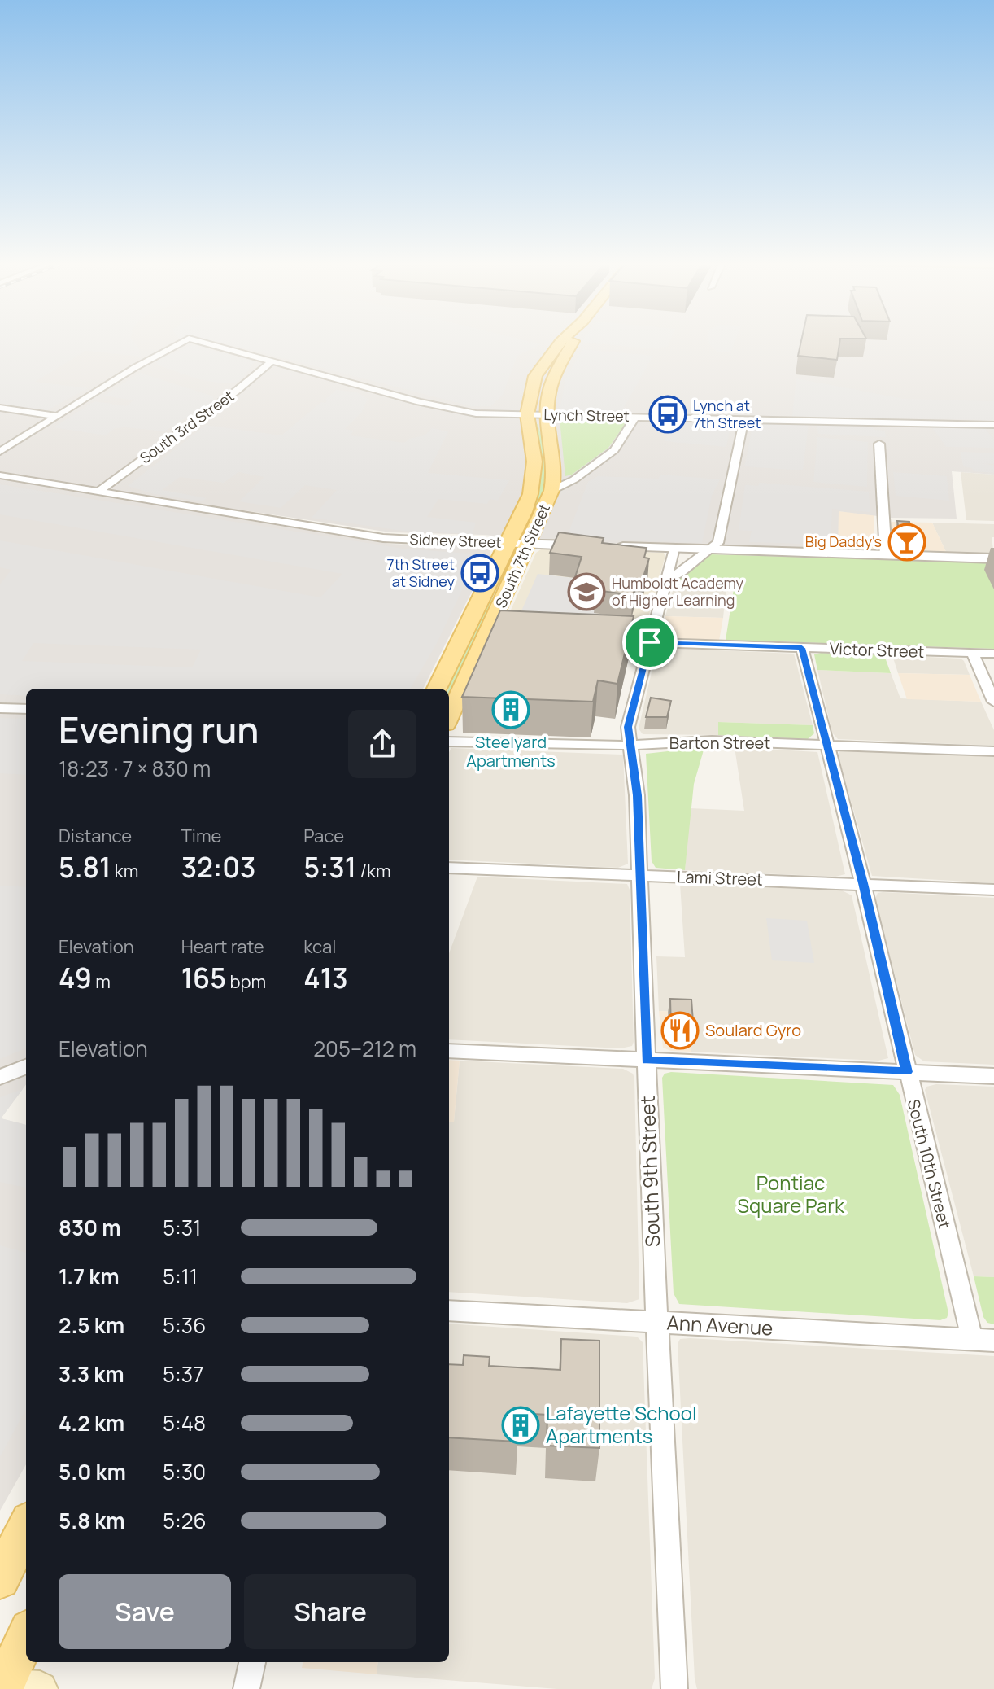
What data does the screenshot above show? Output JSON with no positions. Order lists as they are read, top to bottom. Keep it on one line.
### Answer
{"streets":{"main road":["South 7th Street"],"street":["Lynch Street","South 3rd Street","Sidney Street","Victor Street","Barton Street","Lami Street","South 10th Street","South 9th Street","Ann Avenue"]},"crossings":[["Lynch Street","South 3rd Street"],["Lynch Street","South 7th Street"],["South 3rd Street","Sidney Street"],["Sidney Street","South 7th Street"],["Victor Street","South 10th Street"],["Victor Street","South 9th Street"],["Barton Street","South 10th Street"],["Barton Street","South 9th Street"],["Lami Street","South 10th Street"],["Lami Street","South 9th Street"],["South 10th Street","Ann Avenue"],["South 9th Street","Ann Avenue"]],"parks":["Pontiac Square Park"],"places":{"bus stop":["Lynch at 7th Street","7th Street at Sidney"],"bar":["Big Daddy's"],"school or university":["Humboldt Academy of Higher Learning"],"building":["Steelyard Apartments","Lafayette School Apartments"],"restaurant":["Soulard Gyro"]},"page":{"heading":["Evening run","18:23 · 7 × 830 m"],"stats":[["Distance","5.81 km"],["Time","32:03"],["Pace","5:31 /km"],["Elevation","49 m"],["Heart rate","165 bpm"],["kcal","413"]],"chart":["Elevation","205–212 m"],"list":[{"name":"830 m","note":"5:31"},{"name":"1.7 km","note":"5:11"},{"name":"2.5 km","note":"5:36"},{"name":"3.3 km","note":"5:37"},{"name":"4.2 km","note":"5:48"},{"name":"5.0 km","note":"5:30"},{"name":"5.8 km","note":"5:26"}],"buttons":["Save","Share"]}}
